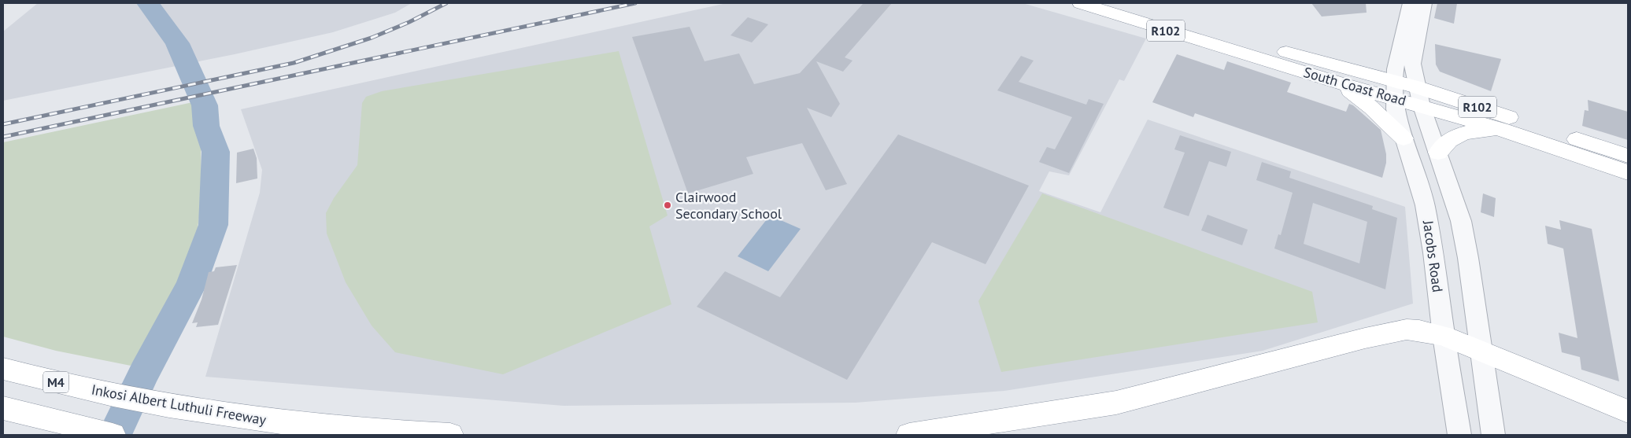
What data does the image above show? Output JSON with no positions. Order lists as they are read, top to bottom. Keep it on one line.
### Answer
{"streets":{"highway":["R102","South Coast Road","M4","Inkosi Albert Luthuli Freeway"],"street":["Jacobs Road"]},"crossings":[["South Coast Road","Jacobs Road"]],"places":["Clairwood Secondary School"]}
